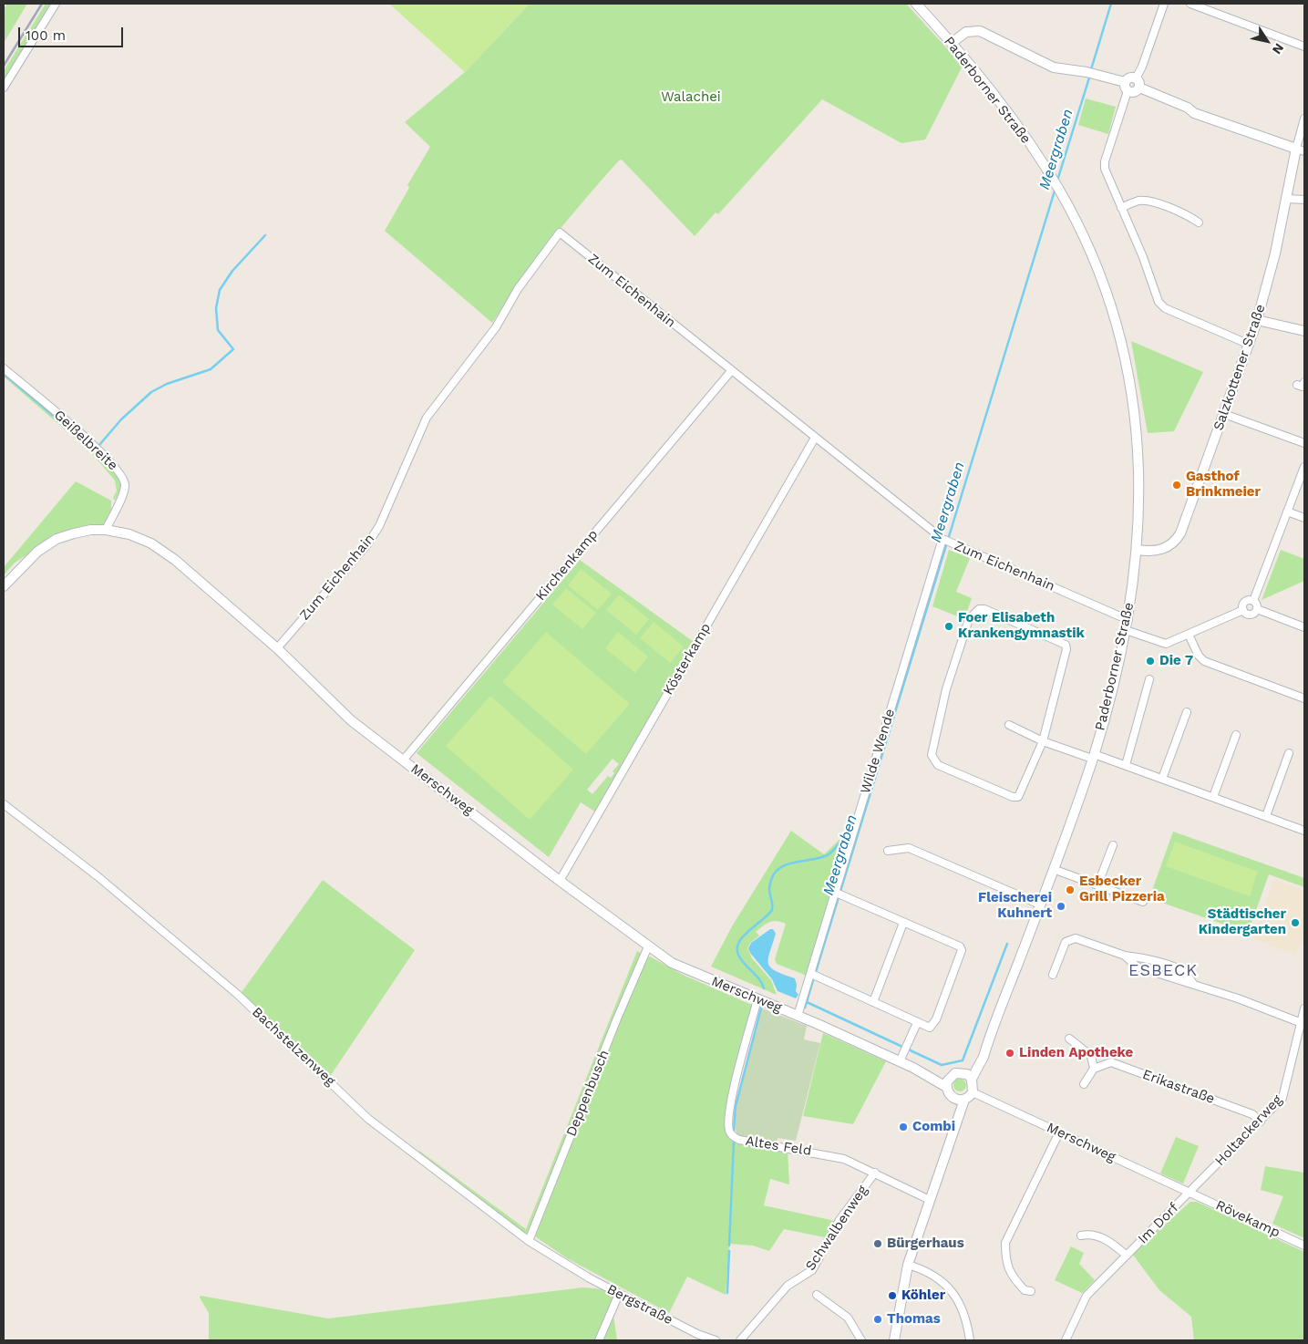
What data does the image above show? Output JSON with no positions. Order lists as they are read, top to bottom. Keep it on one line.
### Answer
{"streets":{"street":["Paderborner Straße","Zum Eichenhain","Salzkottener Straße","Geißelbreite","Kirchenkamp","Kösterkamp","Wilde Wende","Merschweg","Bachstelzenweg","Erikastraße","Deppenbusch","Holtackerweg","Altes Feld","Rövekamp","Im Dorf","Schwalbenweg","Bergstraße"]},"crossings":[["Paderborner Straße","Zum Eichenhain"],["Paderborner Straße","Salzkottener Straße"],["Paderborner Straße","Merschweg"],["Zum Eichenhain","Kirchenkamp"],["Zum Eichenhain","Kösterkamp"],["Zum Eichenhain","Wilde Wende"],["Zum Eichenhain","Merschweg"],["Geißelbreite","Merschweg"],["Kirchenkamp","Merschweg"],["Kösterkamp","Merschweg"],["Wilde Wende","Merschweg"],["Merschweg","Deppenbusch"],["Merschweg","Holtackerweg"],["Merschweg","Altes Feld"],["Merschweg","Rövekamp"],["Merschweg","Im Dorf"],["Bachstelzenweg","Deppenbusch"],["Bachstelzenweg","Bergstraße"],["Erikastraße","Holtackerweg"],["Holtackerweg","Rövekamp"],["Holtackerweg","Im Dorf"],["Altes Feld","Schwalbenweg"],["Rövekamp","Im Dorf"]],"districts":["ESBECK"],"water":["Meergraben"],"parks":["Walachei"],"places":["Gasthof Brinkmeier","Foer Elisabeth Krankengymnastik","Die 7","Esbecker Grill Pizzeria","Fleischerei Kuhnert","Städtischer Kindergarten","Linden Apotheke","Combi","Bürgerhaus","Köhler","Thomas"],"scale_bar":"100 m","north":"bottom right"}
